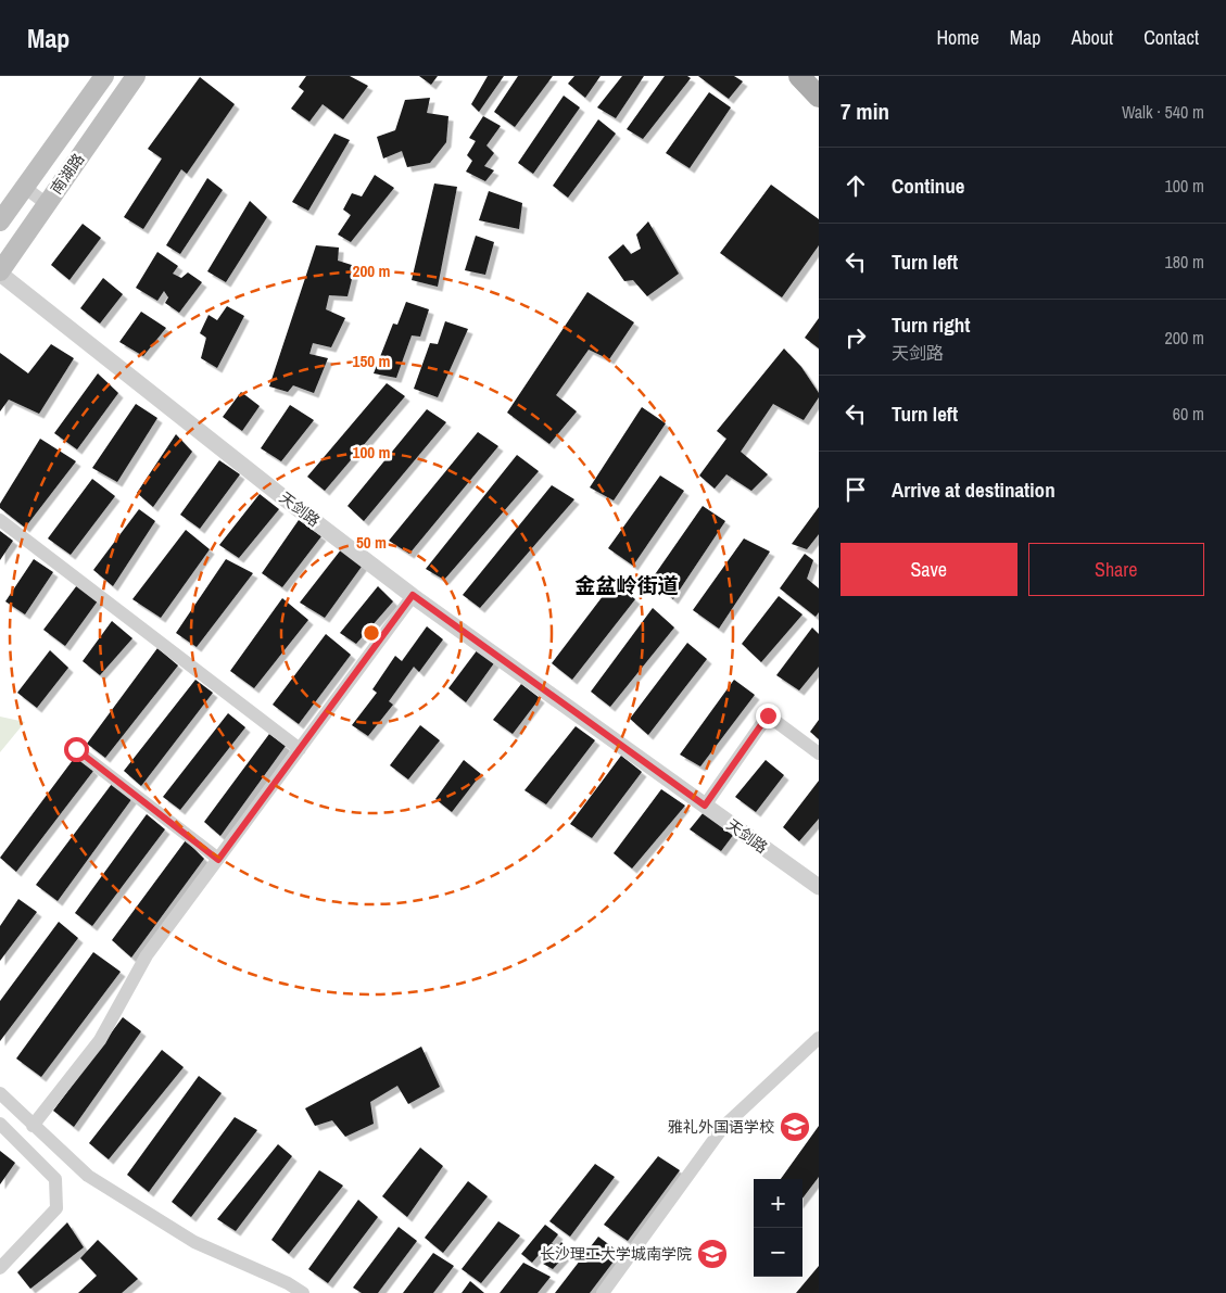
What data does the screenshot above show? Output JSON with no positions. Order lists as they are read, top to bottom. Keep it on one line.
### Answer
{"streets":{"main road":["南湖路"],"street":["天剑路"]},"crossings":[["南湖路","天剑路"]],"districts":["金盆岭街道"],"places":{"school or university":["雅礼外国语学校","长沙理工大学城南学院"]},"page":{"header":"Map","nav":["Home","Map","About","Contact"],"heading":["7 min","Walk · 540 m"],"list":[["Continue","100 m"],["Turn left","180 m"],["Turn right","天剑路","200 m"],["Turn left","60 m"],"Arrive at destination"],"buttons":["Save","Share"],"map_buttons":["+","−"]},"rings":["200 m","150 m","100 m","50 m"]}
